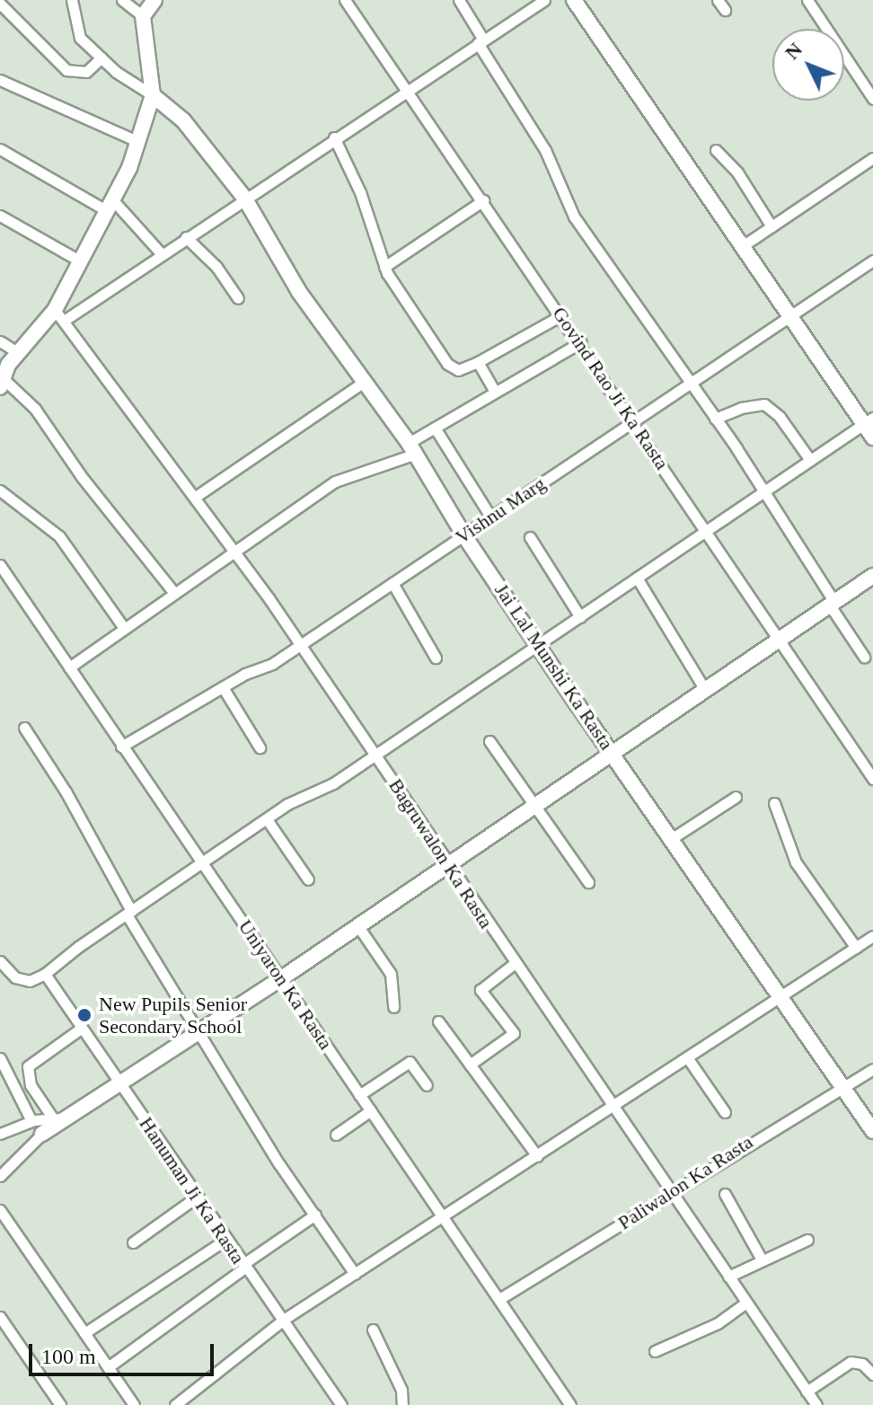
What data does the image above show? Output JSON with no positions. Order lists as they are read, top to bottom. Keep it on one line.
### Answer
{"streets":{"street":["Govind Rao Ji Ka Rasta","Vishnu Marg","Jai Lal Munshi Ka Rasta","Bagruwalon Ka Rasta","Uniyaron Ka Rasta","Paliwalon Ka Rasta","Hanuman Ji Ka Rasta"]},"crossings":[["Govind Rao Ji Ka Rasta","Vishnu Marg"],["Vishnu Marg","Jai Lal Munshi Ka Rasta"],["Vishnu Marg","Bagruwalon Ka Rasta"],["Vishnu Marg","Uniyaron Ka Rasta"],["Jai Lal Munshi Ka Rasta","Paliwalon Ka Rasta"],["Bagruwalon Ka Rasta","Paliwalon Ka Rasta"],["Uniyaron Ka Rasta","Paliwalon Ka Rasta"]],"places":["New Pupils Senior Secondary School"],"scale_bar":"100 m","north":"top left"}
